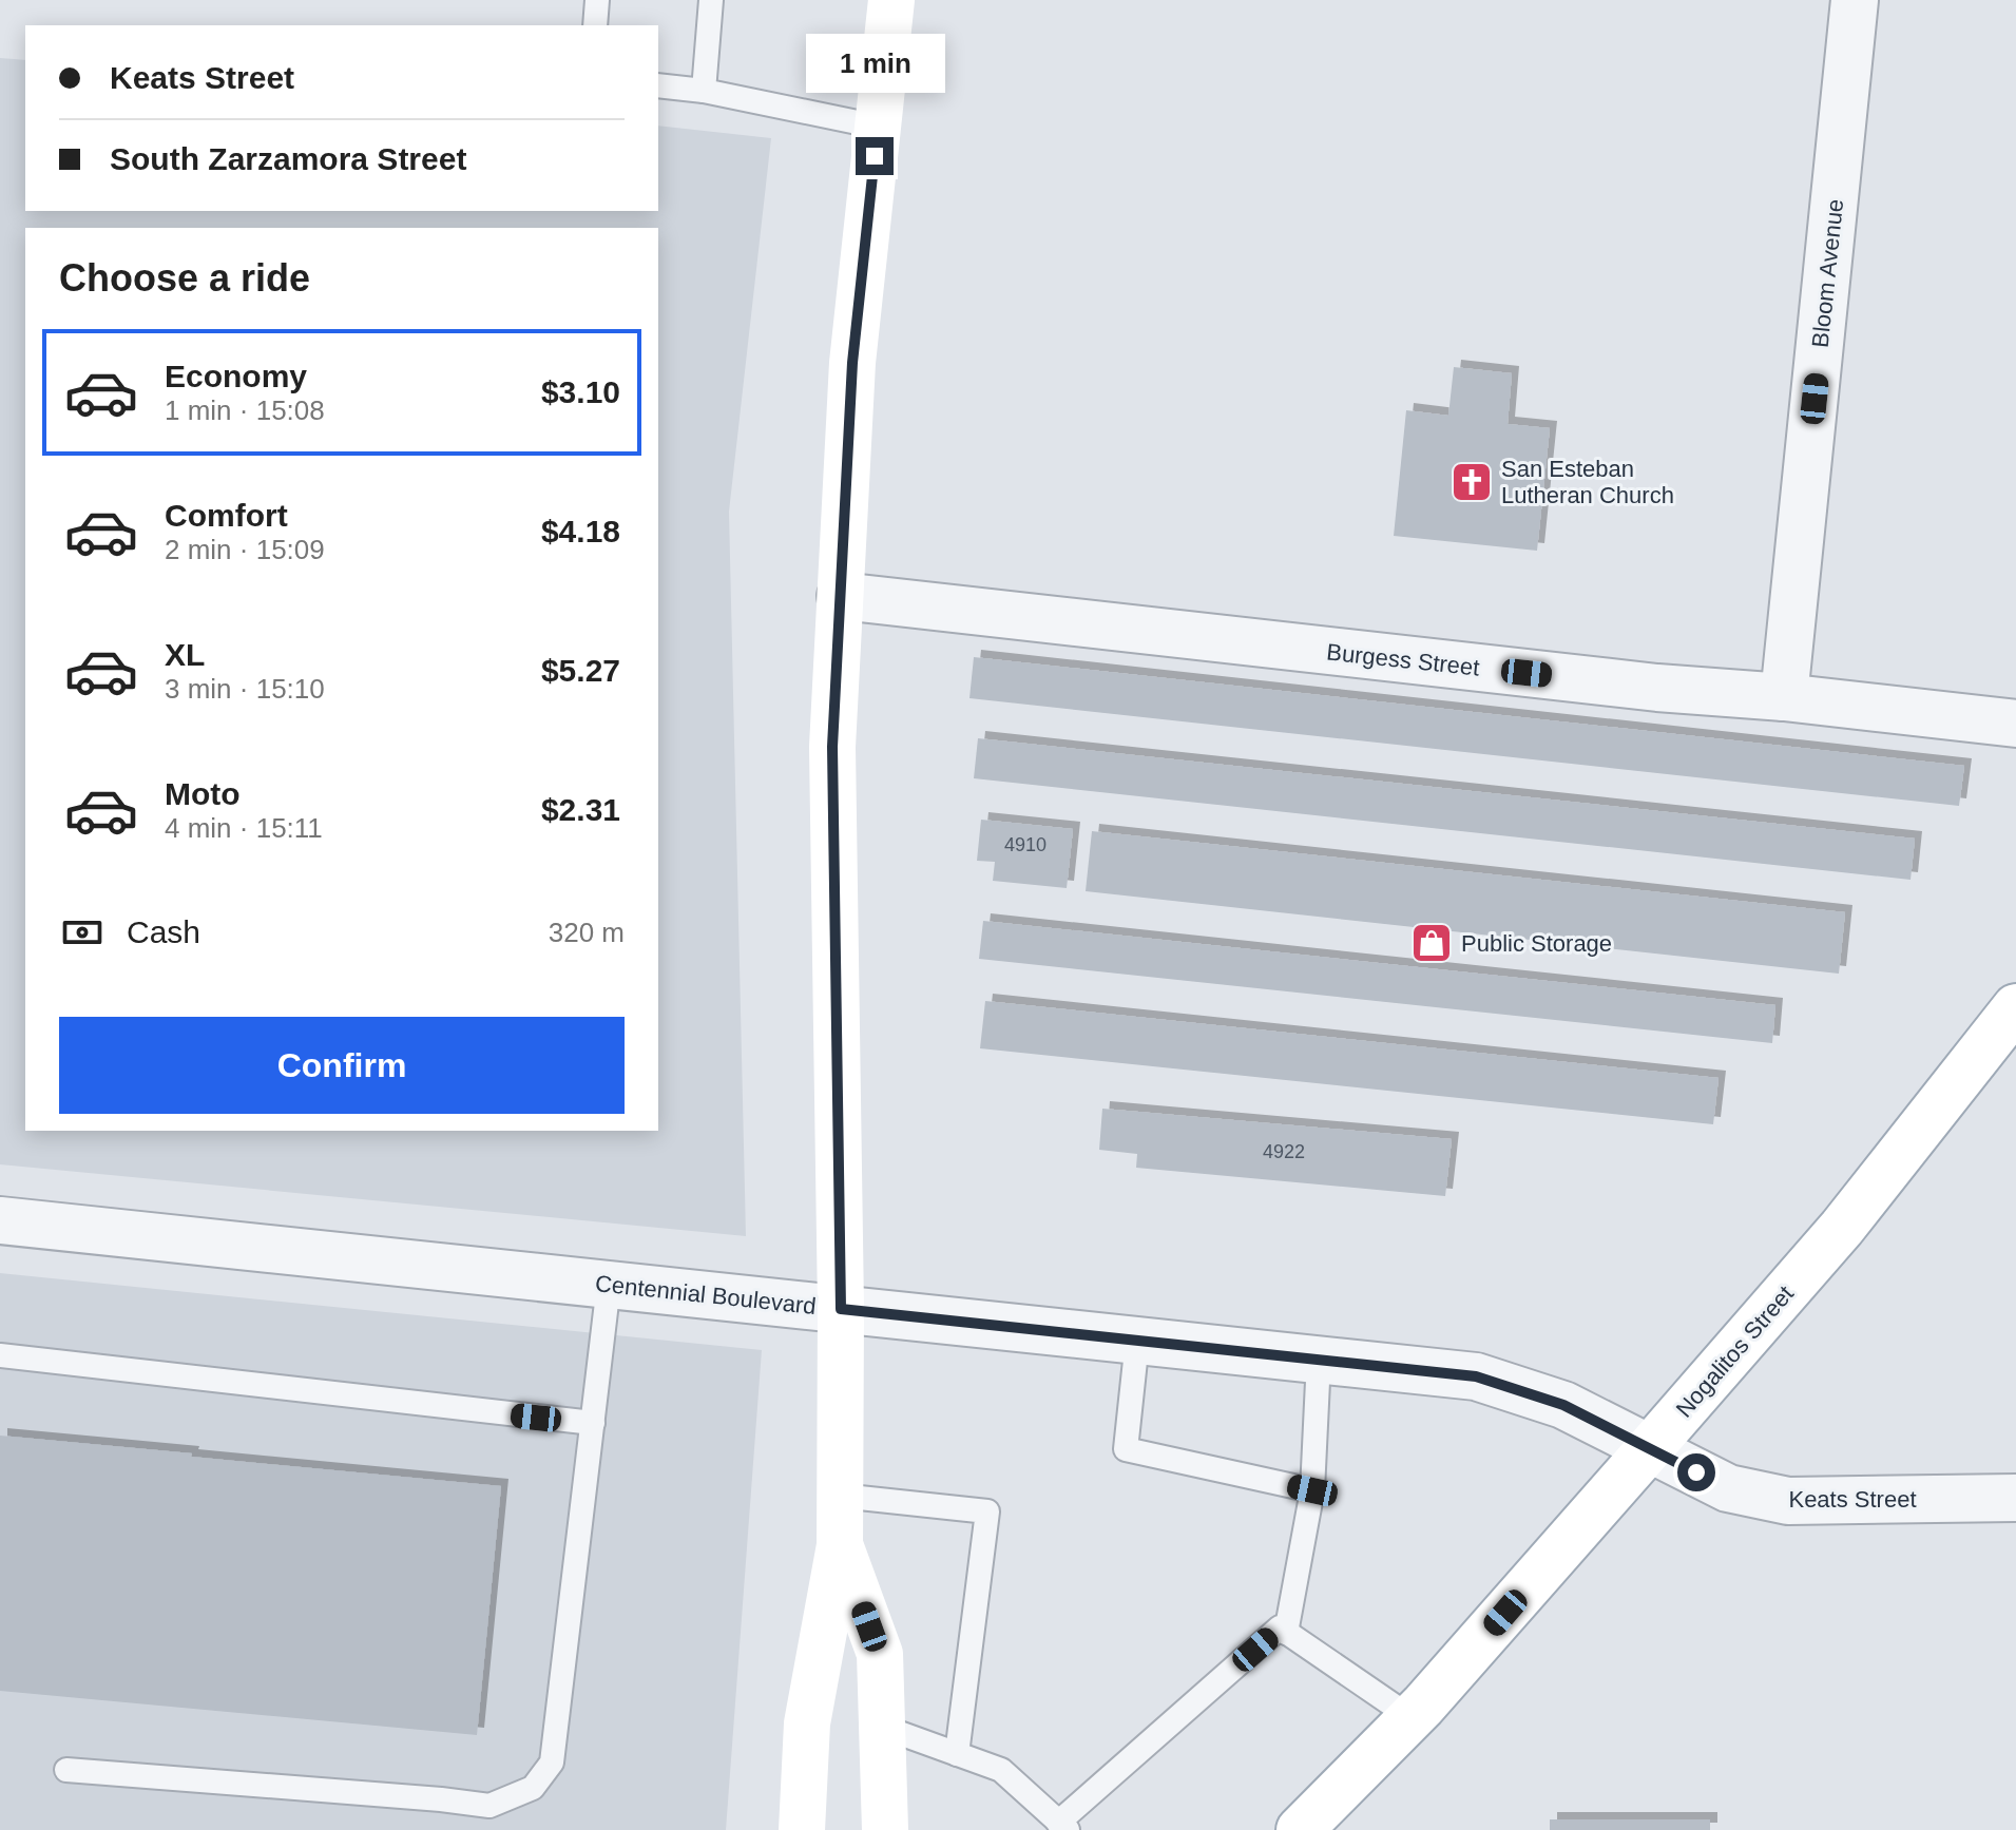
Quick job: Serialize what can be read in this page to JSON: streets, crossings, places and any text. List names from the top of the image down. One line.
{"streets":{"main road":["Nogalitos Street"],"street":["Bloom Avenue","Burgess Street","Centennial Boulevard","Keats Street"]},"crossings":[["Bloom Avenue","Burgess Street"],["Centennial Boulevard","Nogalitos Street"],["Centennial Boulevard","Keats Street"],["Nogalitos Street","Keats Street"]],"places":{"church":["San Esteban Lutheran Church"],"shop":["Public Storage"]},"house_numbers":["4910","4922"],"page":{"banner":["Keats Street","South Zarzamora Street"],"bubble":"1 min","heading":"Choose a ride","list":[{"name":"Economy","note":"1 min · 15:08","value":"$3.10"},{"name":"Comfort","note":"2 min · 15:09","value":"$4.18"},{"name":"XL","note":"3 min · 15:10","value":"$5.27"},{"name":"Moto","note":"4 min · 15:11","value":"$2.31"}],"pay":["Cash","320 m"],"buttons":"Confirm"}}
